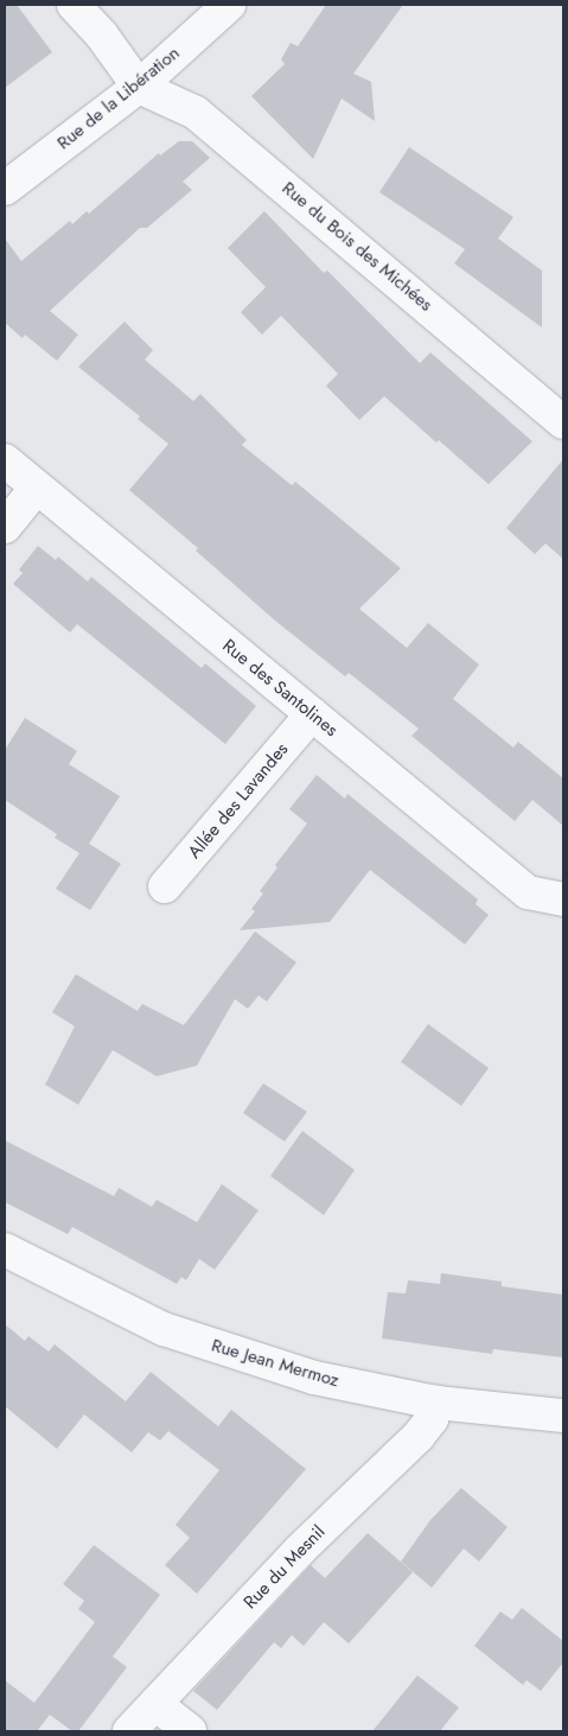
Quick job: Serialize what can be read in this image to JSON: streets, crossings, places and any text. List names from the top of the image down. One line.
{"streets":{"street":["Rue de la Libération","Rue du Bois des Michées","Rue des Santolines","Allée des Lavandes","Rue Jean Mermoz","Rue du Mesnil"]},"crossings":[["Rue de la Libération","Rue du Bois des Michées"],["Rue des Santolines","Allée des Lavandes"],["Rue Jean Mermoz","Rue du Mesnil"]]}
